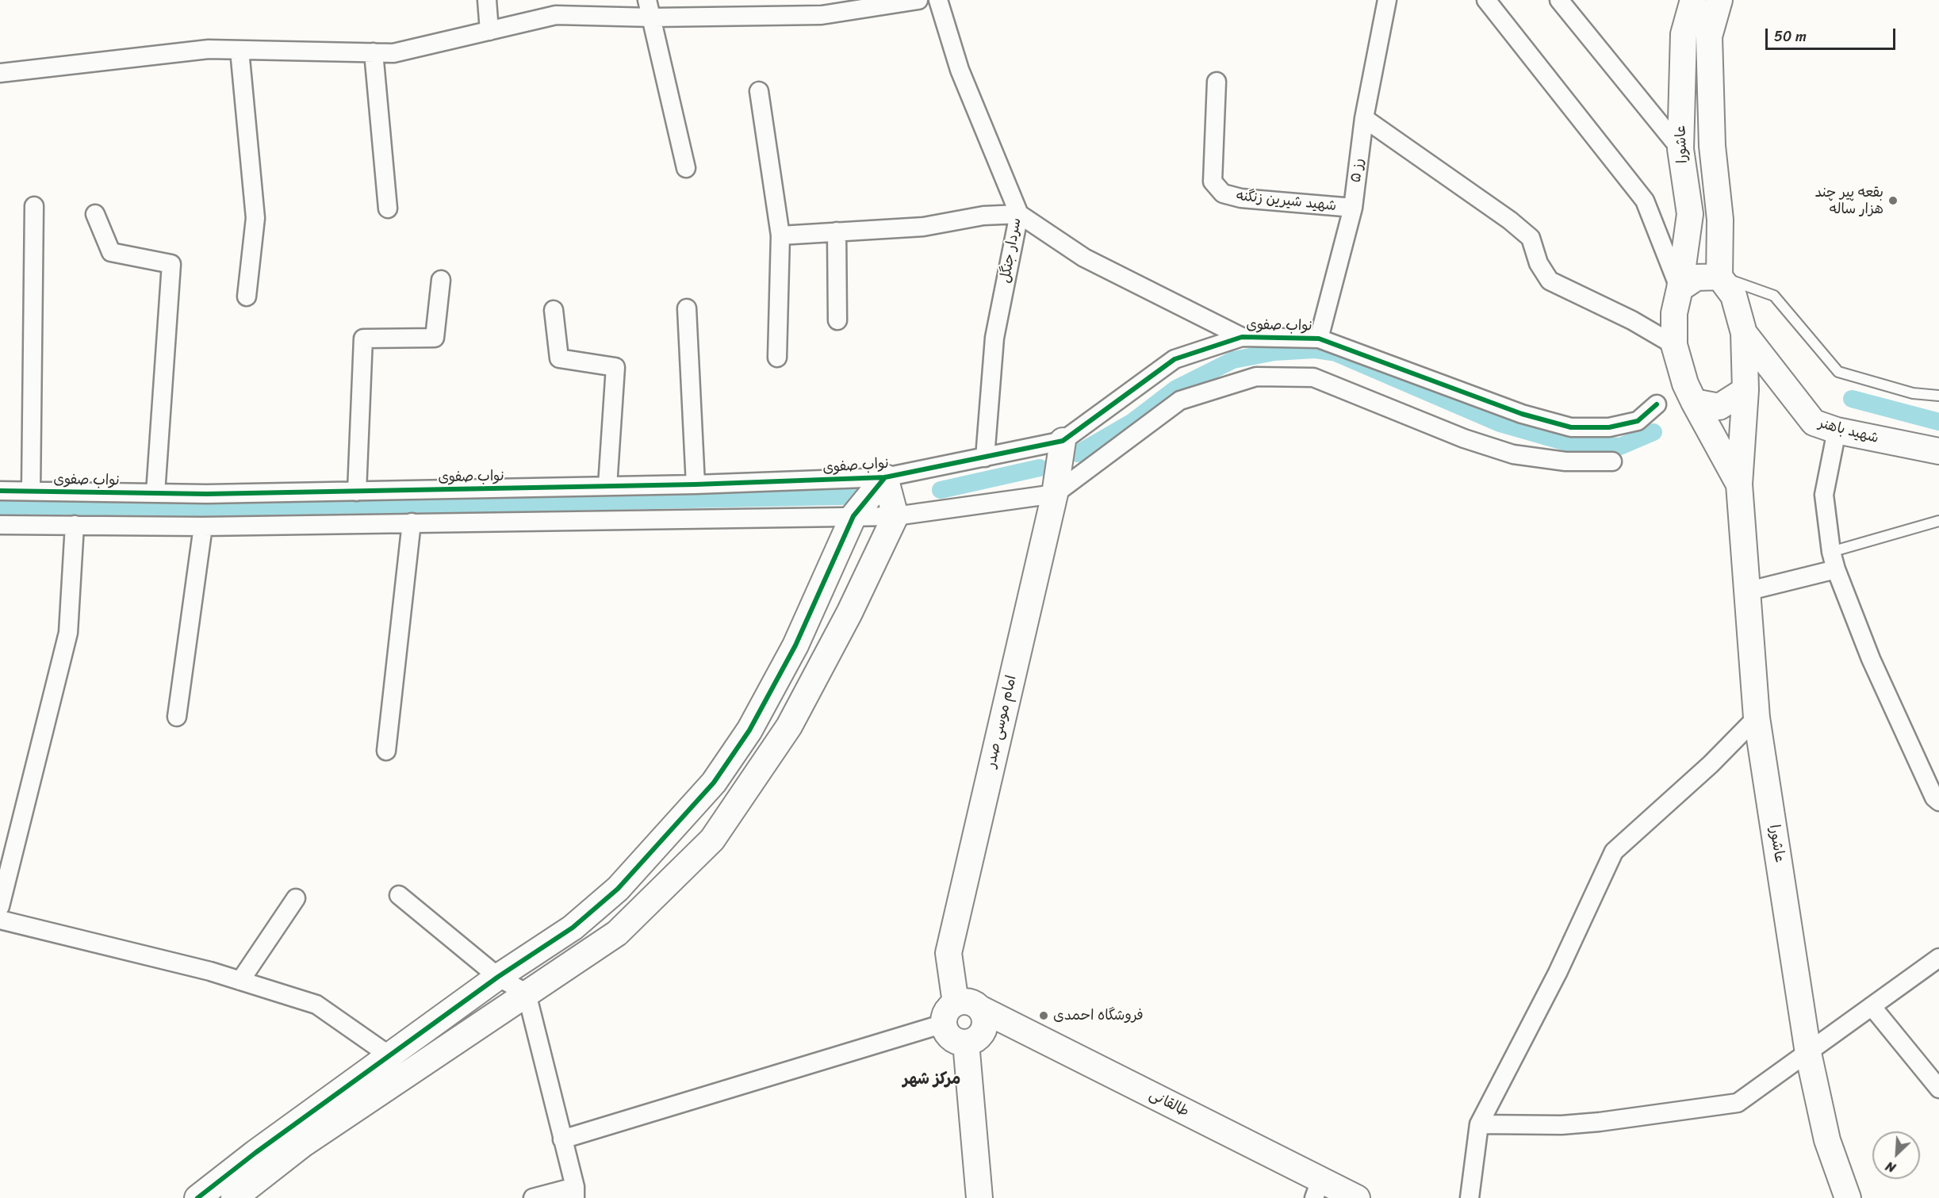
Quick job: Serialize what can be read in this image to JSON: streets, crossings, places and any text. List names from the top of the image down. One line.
{"streets":{"street":["عاشورا","رز ۵","شهید شیرین زنگنه","سردار جنگل","نواب صفوی","شهید باهنر","امام موسی صدر","طالقانی"]},"crossings":[["عاشورا","شهید باهنر"],["رز ۵","شهید شیرین زنگنه"],["رز ۵","نواب صفوی"],["سردار جنگل","نواب صفوی"],["نواب صفوی","امام موسی صدر"],["امام موسی صدر","طالقانی"]],"districts":["مرکز شهر"],"places":["بقعه پیر چند هزار ساله","فروشگاه احمدی"],"scale_bar":"50 m","north":"bottom left"}
